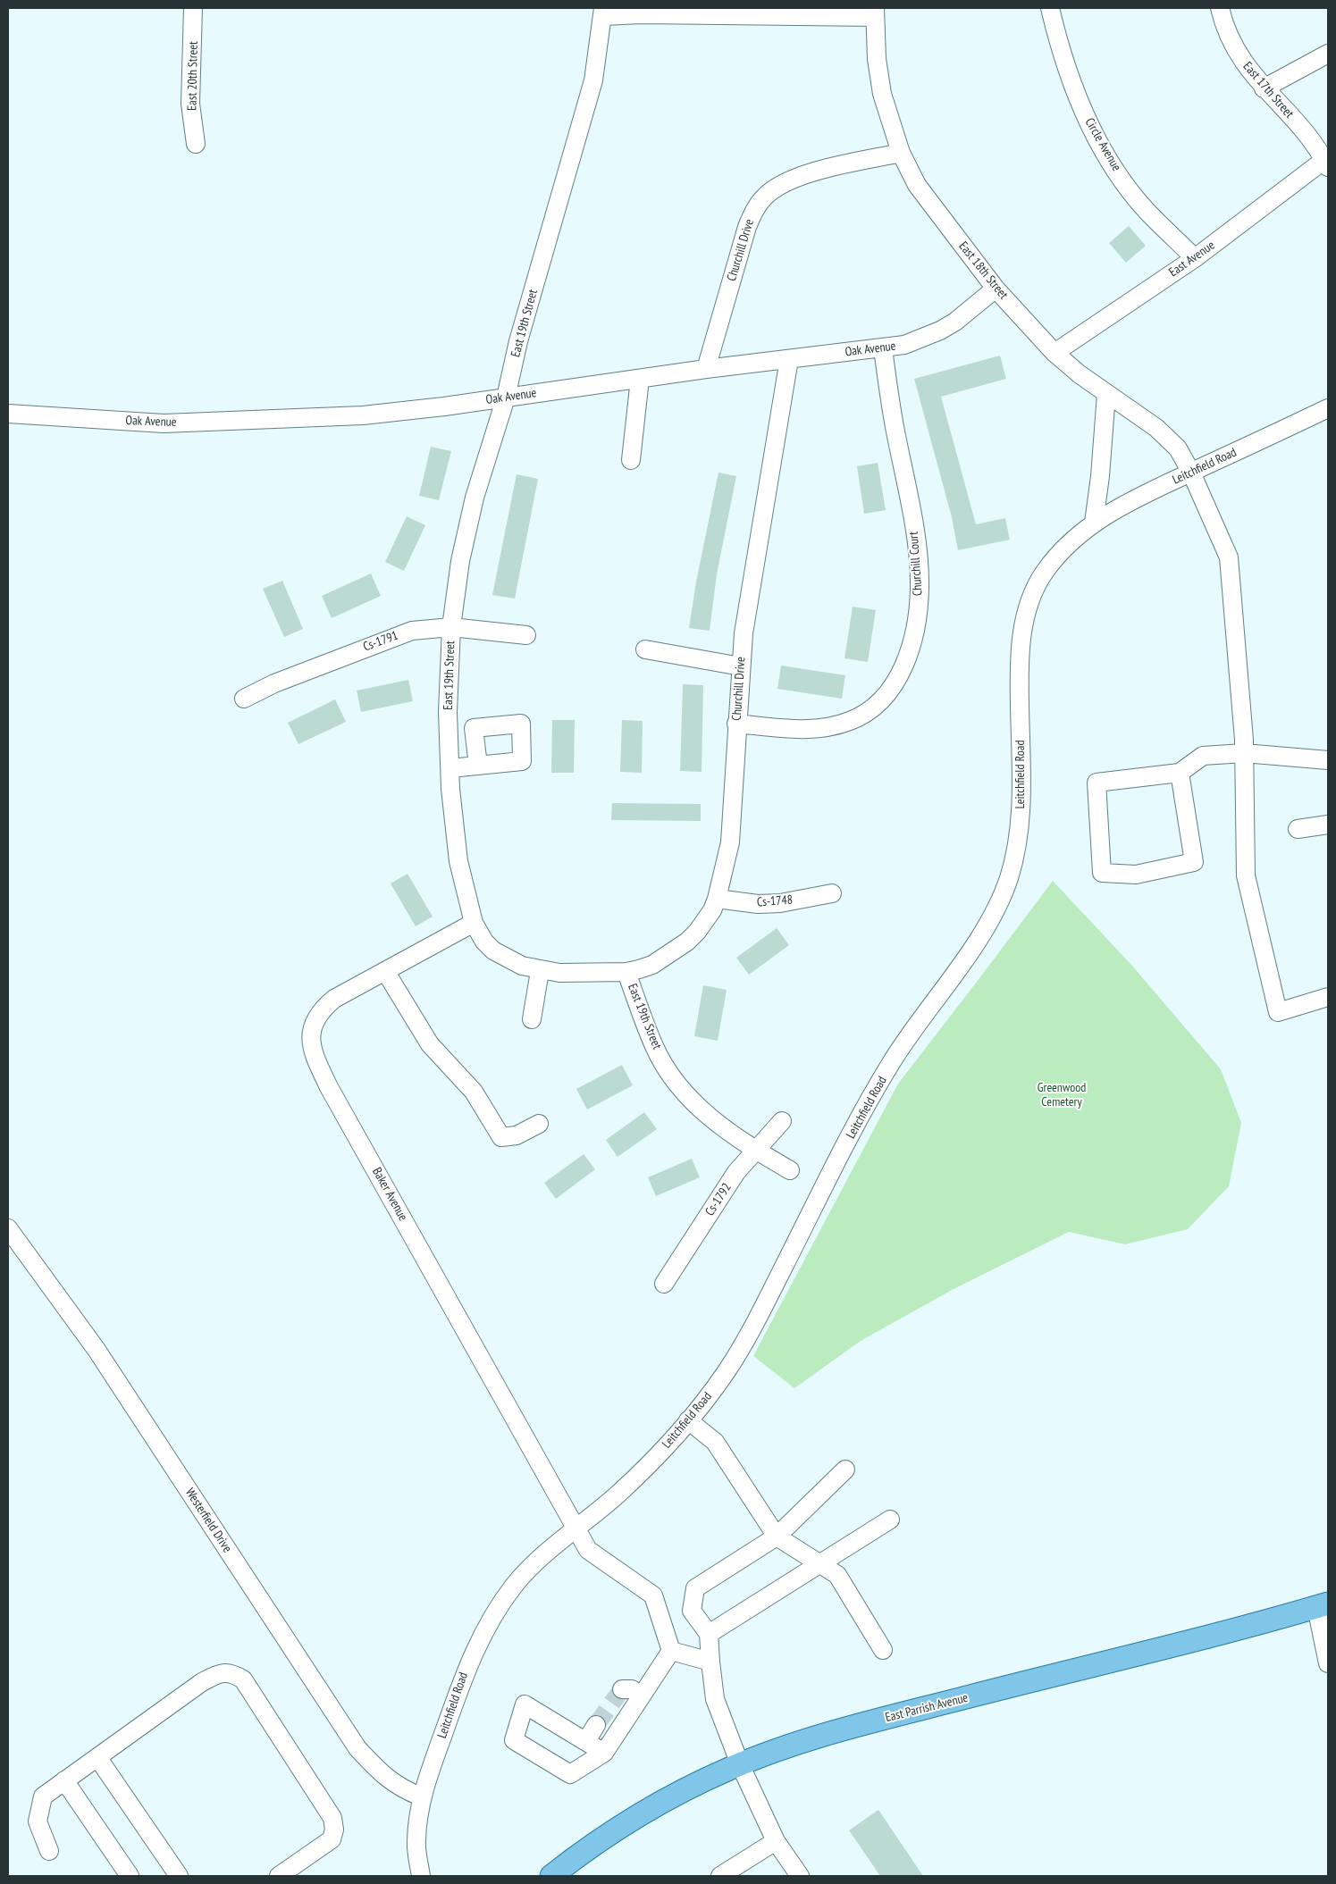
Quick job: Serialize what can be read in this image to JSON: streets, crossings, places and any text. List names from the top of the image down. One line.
{"streets":{"main road":["East Parrish Avenue"],"street":["East 20th Street","East 17th Street","Circle Avenue","Churchill Drive","East Avenue","East 18th Street","East 19th Street","Oak Avenue","Leitchfield Road","Churchill Court","Cs-1791","Cs-1748","Baker Avenue","Cs-1792","Westerfield Drive"]},"crossings":[["East 17th Street","East Avenue"],["Circle Avenue","East Avenue"],["Churchill Drive","East 18th Street"],["Churchill Drive","East 19th Street"],["Churchill Drive","Oak Avenue"],["Churchill Drive","Churchill Court"],["Churchill Drive","Cs-1748"],["East Avenue","East 18th Street"],["East 18th Street","Oak Avenue"],["East 18th Street","Leitchfield Road"],["East 19th Street","Oak Avenue"],["East 19th Street","Cs-1791"],["East 19th Street","Baker Avenue"],["East 19th Street","Cs-1792"],["Oak Avenue","Churchill Court"],["Leitchfield Road","Baker Avenue"],["Leitchfield Road","Westerfield Drive"]],"parks":["Greenwood Cemetery"]}
